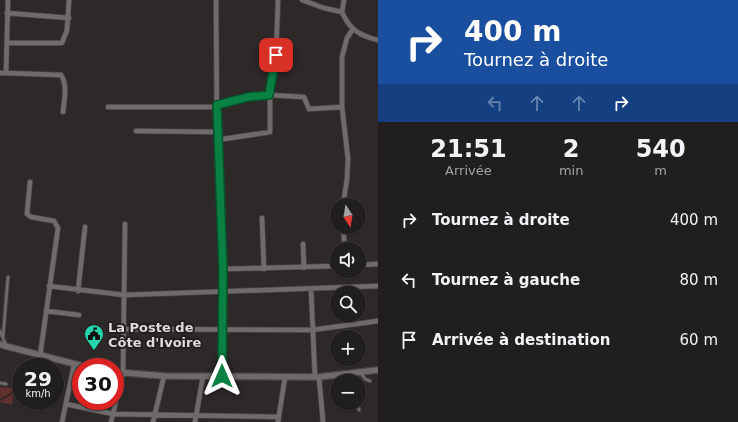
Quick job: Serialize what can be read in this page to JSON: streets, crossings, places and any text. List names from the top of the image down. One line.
{"places":{"public building":["La Poste de Côte d'Ivoire"]},"north":"bottom","page":{"turn":["400 m","Tournez à droite"],"eta":["21:51","Arrivée","2","min","540","m"],"list":[{"name":"Tournez à droite","value":"400 m"},{"name":"Tournez à gauche","value":"80 m"},{"name":"Arrivée à destination","value":"60 m"}],"map_buttons":["+","−"],"speed":"29 km/h","limit":"30"}}
